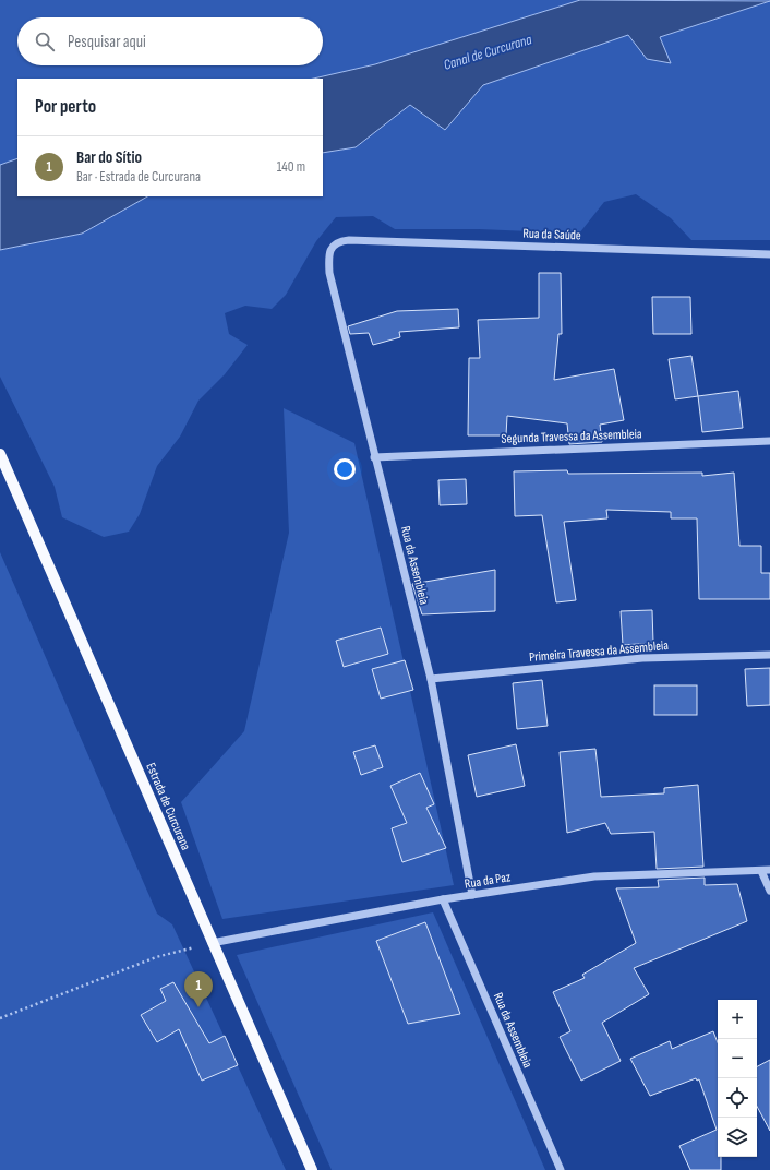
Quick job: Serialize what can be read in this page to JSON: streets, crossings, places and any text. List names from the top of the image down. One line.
{"streets":{"main road":["Estrada de Curcurana"],"street":["Rua da Saúde","Segunda Travessa da Assembleia","Rua da Assembleia","Primeira Travessa da Assembleia","Rua da Paz"]},"crossings":[["Rua da Saúde","Rua da Assembleia"],["Segunda Travessa da Assembleia","Rua da Assembleia"],["Rua da Assembleia","Primeira Travessa da Assembleia"],["Rua da Assembleia","Rua da Paz"],["Estrada de Curcurana","Rua da Paz"]],"water":["Canal de Curcurana"],"page":{"search":"Pesquisar aqui","heading":"Por perto","list":[{"mark":"1","name":"Bar do Sítio","note":"Bar · Estrada de Curcurana","value":"140 m"}],"pins":"1","map_buttons":["+","−"]}}
